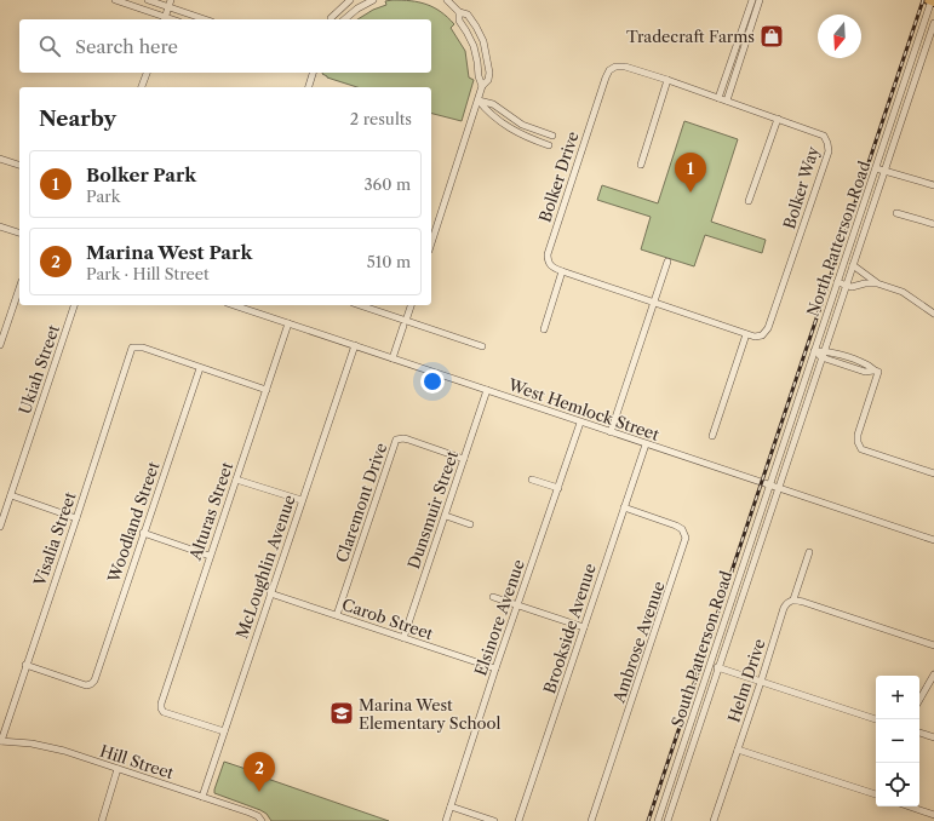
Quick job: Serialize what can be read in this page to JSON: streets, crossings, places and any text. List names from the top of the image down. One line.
{"streets":{"street":["Bolker Drive","Bolker Way","North Patterson Road","Ukiah Street","West Hemlock Street","Claremont Drive","Dunsmuir Street","Alturas Street","Woodland Street","Visalia Street","McLoughlin Avenue","Elsinore Avenue","Carob Street","Brookside Avenue","Ambrose Avenue","South Patterson Road","Helm Drive","Hill Street"]},"crossings":[["Bolker Drive","Bolker Way"],["North Patterson Road","West Hemlock Street"],["North Patterson Road","South Patterson Road"],["West Hemlock Street","Dunsmuir Street"],["West Hemlock Street","Alturas Street"],["West Hemlock Street","McLoughlin Avenue"],["West Hemlock Street","Elsinore Avenue"],["West Hemlock Street","Brookside Avenue"],["West Hemlock Street","South Patterson Road"],["Claremont Drive","Dunsmuir Street"],["Claremont Drive","Carob Street"],["Dunsmuir Street","Carob Street"],["Alturas Street","McLoughlin Avenue"],["Woodland Street","Visalia Street"],["Visalia Street","Hill Street"],["McLoughlin Avenue","Carob Street"],["McLoughlin Avenue","Hill Street"],["Elsinore Avenue","Carob Street"],["Brookside Avenue","Ambrose Avenue"]],"places":{"shop":["Tradecraft Farms"],"school or university":["Marina West Elementary School"]},"north":"bottom","page":{"search":"Search here","heading":["Nearby","2 results"],"list":[{"mark":"1","name":"Bolker Park","note":"Park","value":"360 m"},{"mark":"2","name":"Marina West Park","note":"Park · Hill Street","value":"510 m"}],"pins":["1","2"],"map_buttons":["+","−"]}}
